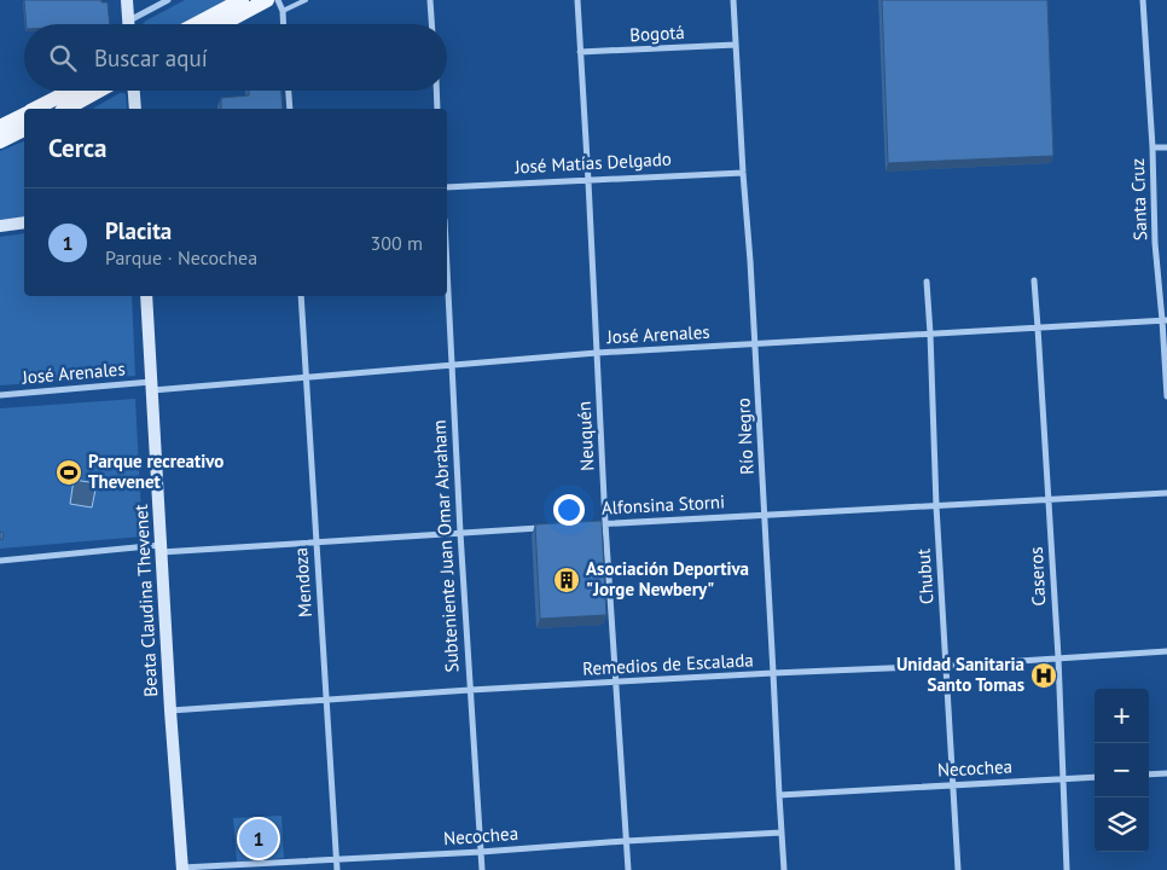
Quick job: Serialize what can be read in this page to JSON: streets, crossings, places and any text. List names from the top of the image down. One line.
{"streets":{"main road":["Beata Claudina Thevenet"],"street":["Bogotá","José Matías Delgado","Santa Cruz","José Arenales","Neuquén","Río Negro","Alfonsina Storni","Subteniente Juan Omar Abraham","Chubut","Caseros","Mendoza","Remedios de Escalada","Necochea"]},"crossings":[["Bogotá","Neuquén"],["Bogotá","Río Negro"],["José Matías Delgado","Neuquén"],["José Matías Delgado","Río Negro"],["Santa Cruz","José Arenales"],["José Arenales","Neuquén"],["José Arenales","Río Negro"],["José Arenales","Subteniente Juan Omar Abraham"],["José Arenales","Chubut"],["José Arenales","Caseros"],["José Arenales","Mendoza"],["José Arenales","Beata Claudina Thevenet"],["Neuquén","Alfonsina Storni"],["Neuquén","Remedios de Escalada"],["Neuquén","Necochea"],["Río Negro","Alfonsina Storni"],["Río Negro","Remedios de Escalada"],["Río Negro","Necochea"],["Alfonsina Storni","Chubut"],["Alfonsina Storni","Caseros"],["Subteniente Juan Omar Abraham","Remedios de Escalada"],["Subteniente Juan Omar Abraham","Necochea"],["Chubut","Remedios de Escalada"],["Chubut","Necochea"],["Caseros","Remedios de Escalada"],["Caseros","Necochea"],["Mendoza","Remedios de Escalada"],["Mendoza","Necochea"],["Beata Claudina Thevenet","Remedios de Escalada"],["Beata Claudina Thevenet","Necochea"]],"places":{"sports":["Parque recreativo Thevenet"],"building":["Asociación Deportiva \"Jorge Newbery\""],"hospital":["Unidad Sanitaria Santo Tomas"]},"page":{"search":"Buscar aquí","heading":"Cerca","list":[{"mark":"1","name":"Placita","note":"Parque · Necochea","value":"300 m"}],"map_buttons":["+","−"],"pins":"1"}}
